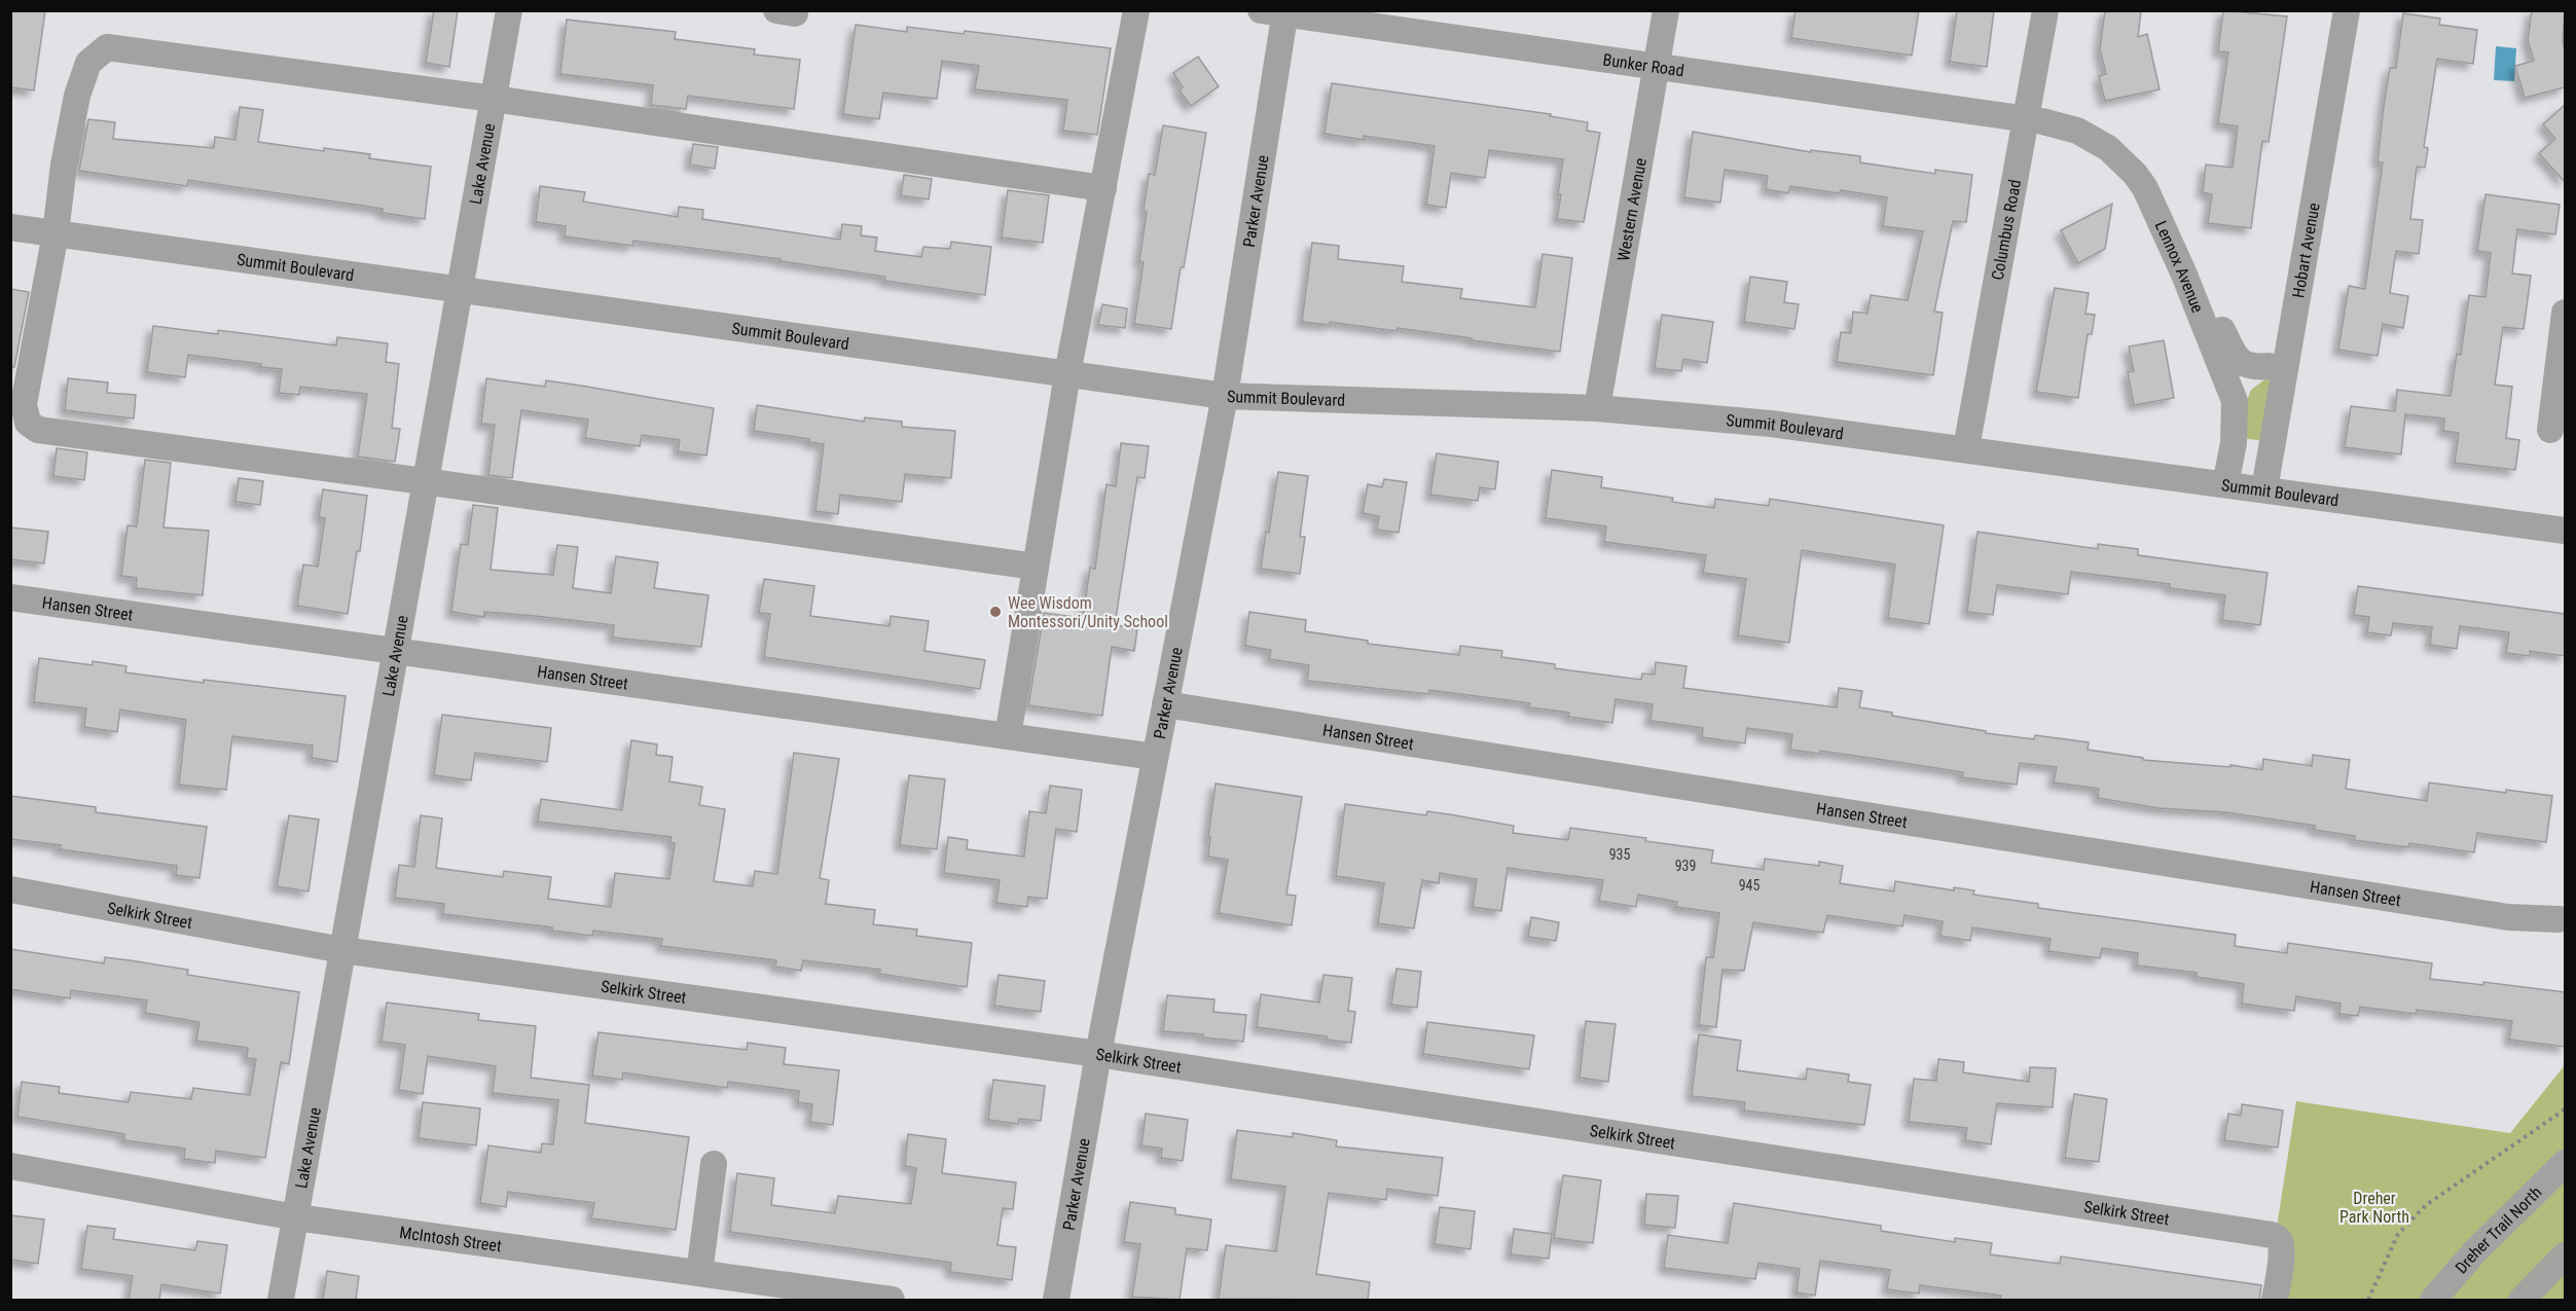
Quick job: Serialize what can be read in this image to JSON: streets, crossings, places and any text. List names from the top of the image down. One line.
{"streets":{"street":["Bunker Road","Lake Avenue","Parker Avenue","Western Avenue","Columbus Road","Hobart Avenue","Summit Boulevard","Lennox Avenue","Hansen Street","Selkirk Street","Dreher Trail North","McIntosh Street"]},"crossings":[["Bunker Road","Parker Avenue"],["Bunker Road","Western Avenue"],["Bunker Road","Columbus Road"],["Bunker Road","Lennox Avenue"],["Lake Avenue","Summit Boulevard"],["Lake Avenue","Hansen Street"],["Lake Avenue","Selkirk Street"],["Lake Avenue","McIntosh Street"],["Parker Avenue","Summit Boulevard"],["Parker Avenue","Hansen Street"],["Parker Avenue","Selkirk Street"],["Western Avenue","Summit Boulevard"],["Columbus Road","Summit Boulevard"],["Columbus Road","Lennox Avenue"],["Hobart Avenue","Summit Boulevard"],["Summit Boulevard","Lennox Avenue"]],"parks":["Dreher Park North"],"places":["Wee Wisdom Montessori/Unity School"],"house_numbers":["935","939","945"]}
